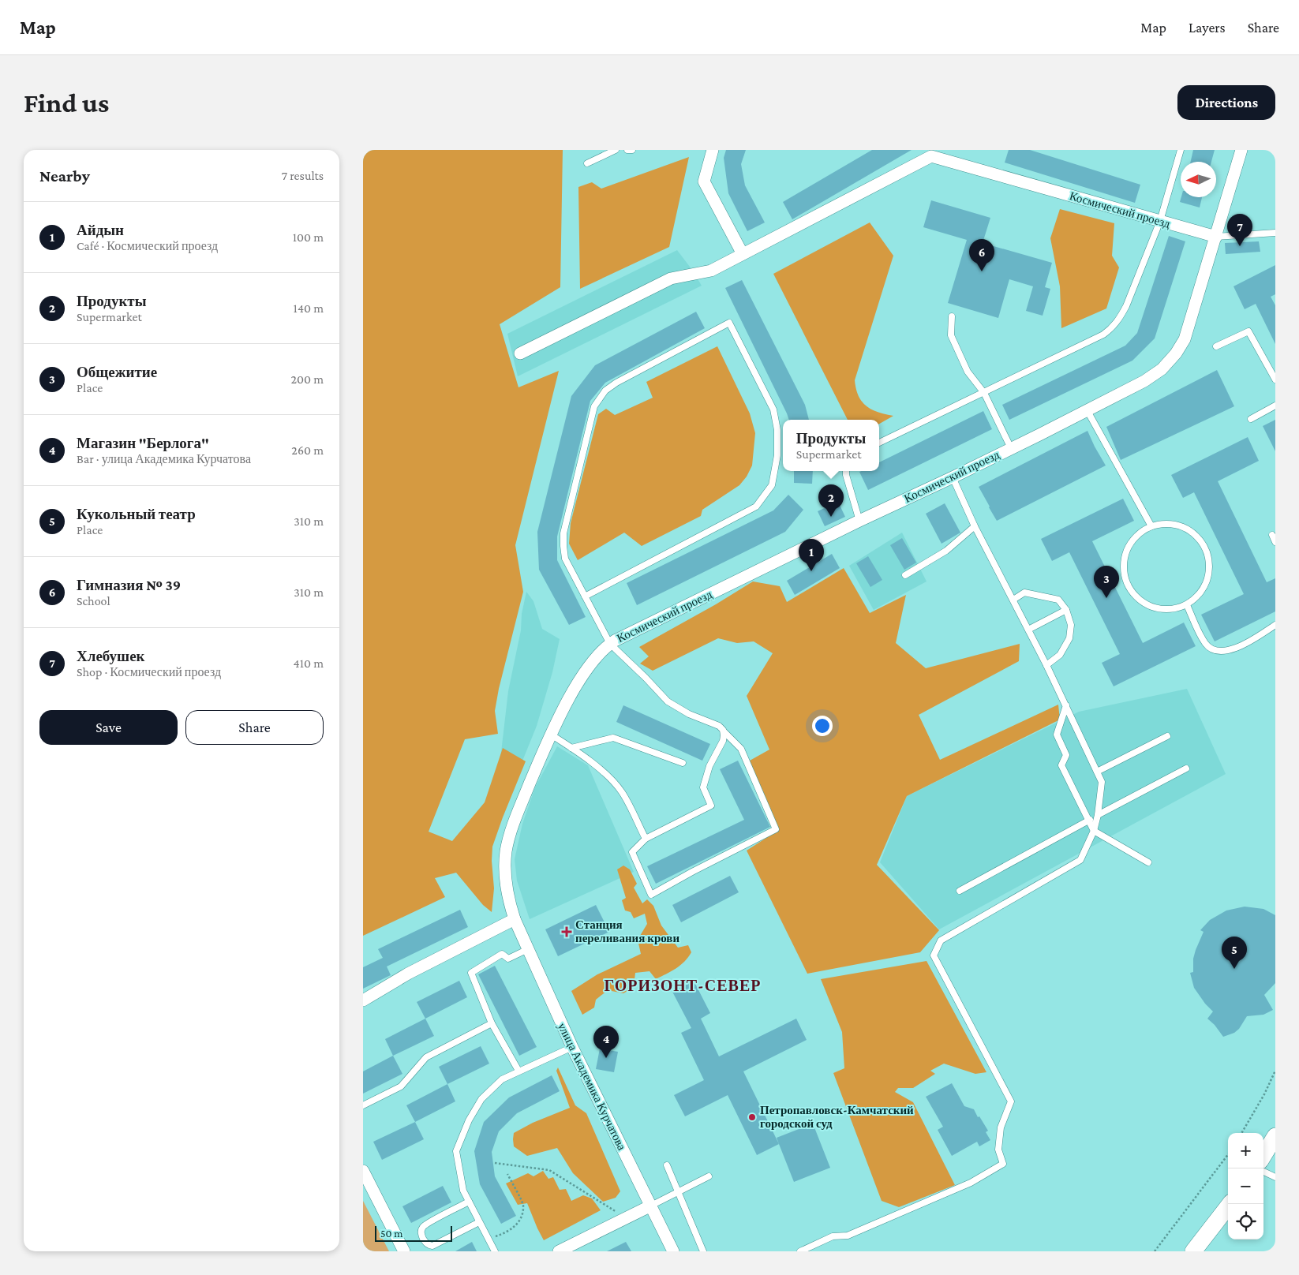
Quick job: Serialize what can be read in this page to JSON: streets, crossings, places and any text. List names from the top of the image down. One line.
{"streets":{"street":["Космический проезд","улица Академика Курчатова"]},"crossings":[["Космический проезд","улица Академика Курчатова"]],"districts":["ГОРИЗОНТ-СЕВЕР"],"places":{"health":["Станция переливания крови"],"other":["Петропавловск-Камчатский городской суд"]},"scale_bar":"50 m","north":"left","page":{"header":"Map","nav":["Map","Layers","Share"],"buttons":["Directions",["Save","Share"]],"title":"Find us","heading":["Nearby","7 results"],"list":[{"mark":"1","name":"Айдын","note":"Café · Космический проезд","value":"100 m"},{"mark":"2","name":"Продукты","note":"Supermarket","value":"140 m"},{"mark":"3","name":"Общежитие","note":"Place","value":"200 m"},{"mark":"4","name":"Магазин \"Берлога\"","note":"Bar · улица Академика Курчатова","value":"260 m"},{"mark":"5","name":"Кукольный театр","note":"Place","value":"310 m"},{"mark":"6","name":"Гимназия № 39","note":"School","value":"310 m"},{"mark":"7","name":"Хлебушек","note":"Shop · Космический проезд","value":"410 m"}],"pins":["7","6","2","1","3","5","4"],"popup":["Продукты","Supermarket"],"map_buttons":["+","−"],"scale":"50 m"}}
